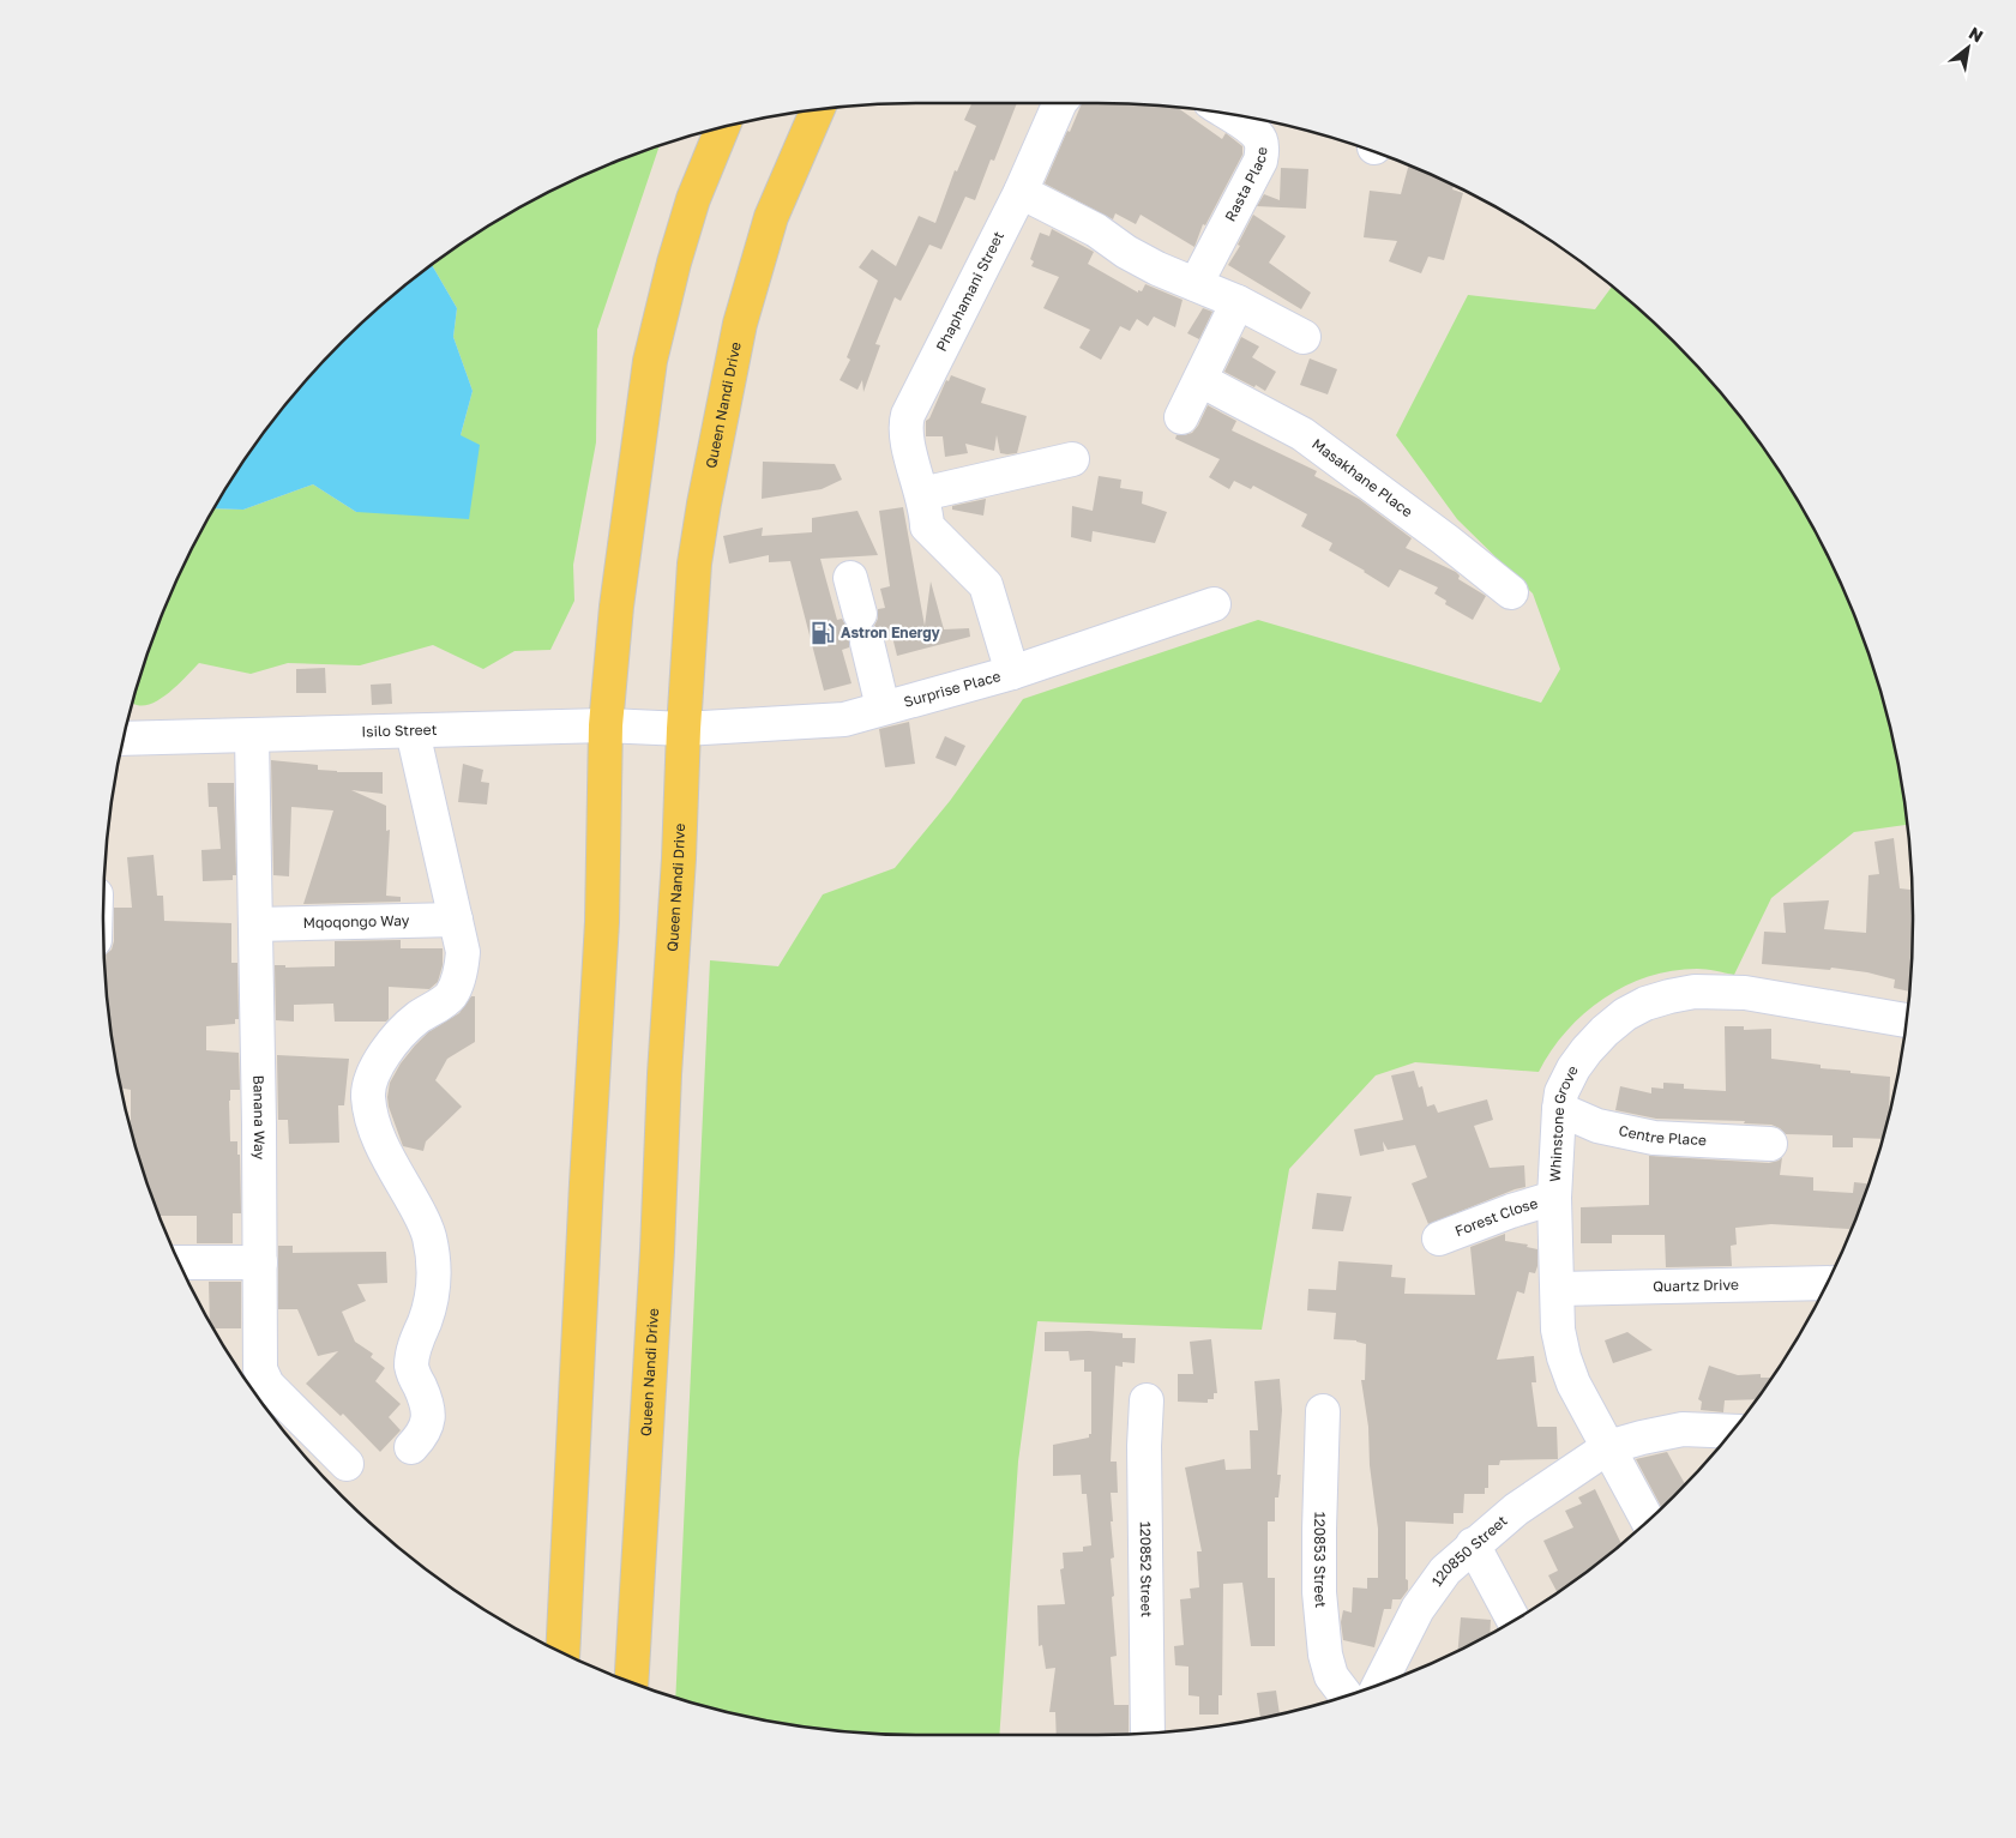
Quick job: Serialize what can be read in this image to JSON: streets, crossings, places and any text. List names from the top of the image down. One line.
{"streets":{"main road":["Queen Nandi Drive"],"street":["Rasta Place","Phaphamani Street","Masakhane Place","Surprise Place","Isilo Street","Mqoqongo Way","Banana Way","Whinstone Grove","Centre Place","Forest Close","Quartz Drive","120850 Street","120853 Street","120852 Street"]},"crossings":[["Phaphamani Street","Surprise Place"],["Queen Nandi Drive","Surprise Place"],["Queen Nandi Drive","Isilo Street"],["Surprise Place","Isilo Street"],["Isilo Street","Banana Way"],["Mqoqongo Way","Banana Way"],["Whinstone Grove","Centre Place"],["Whinstone Grove","Forest Close"],["Whinstone Grove","Quartz Drive"],["Whinstone Grove","120850 Street"]],"places":{"fuel station":["Astron Energy"]},"north":"top right"}
